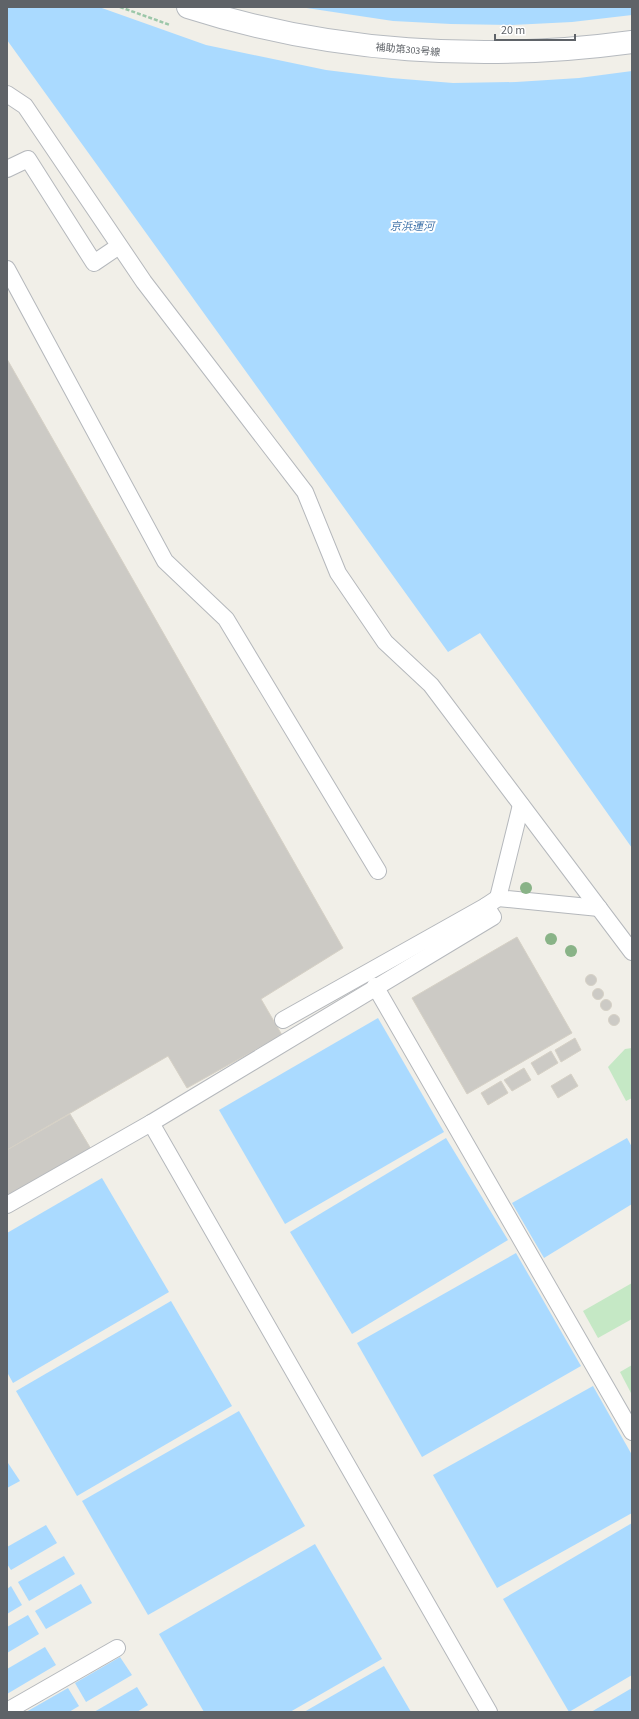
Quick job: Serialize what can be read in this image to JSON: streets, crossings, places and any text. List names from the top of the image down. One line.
{"streets":{"street":["補助第303号線"]},"water":["京浜運河"],"scale_bar":"20 m"}
